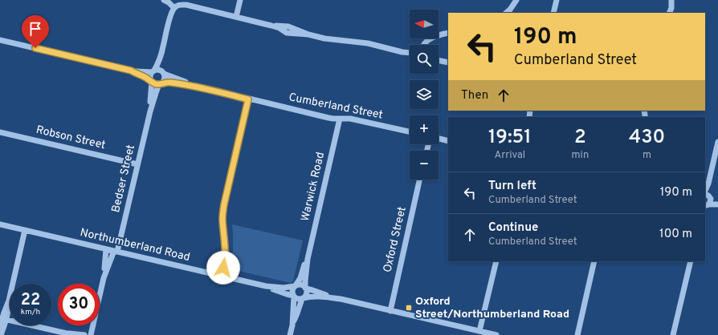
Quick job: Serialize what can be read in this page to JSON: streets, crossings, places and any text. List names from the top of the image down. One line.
{"streets":{"street":["Cumberland Street","Robson Street","Bedser Street","Warwick Road","Oxford Street","Northumberland Road"]},"crossings":[["Cumberland Street","Bedser Street"],["Cumberland Street","Warwick Road"],["Robson Street","Bedser Street"],["Bedser Street","Northumberland Road"],["Warwick Road","Northumberland Road"]],"places":{"transit":["Oxford Street/Northumberland Road"]},"north":"left","page":{"map_buttons":["+","−"],"turn":["190 m","Cumberland Street"],"then":"Then","eta":["19:51","Arrival","2","min","430","m"],"list":[{"name":"Turn left","note":"Cumberland Street","value":"190 m"},{"name":"Continue","note":"Cumberland Street","value":"100 m"}],"speed":"22 km/h","limit":"30"}}
